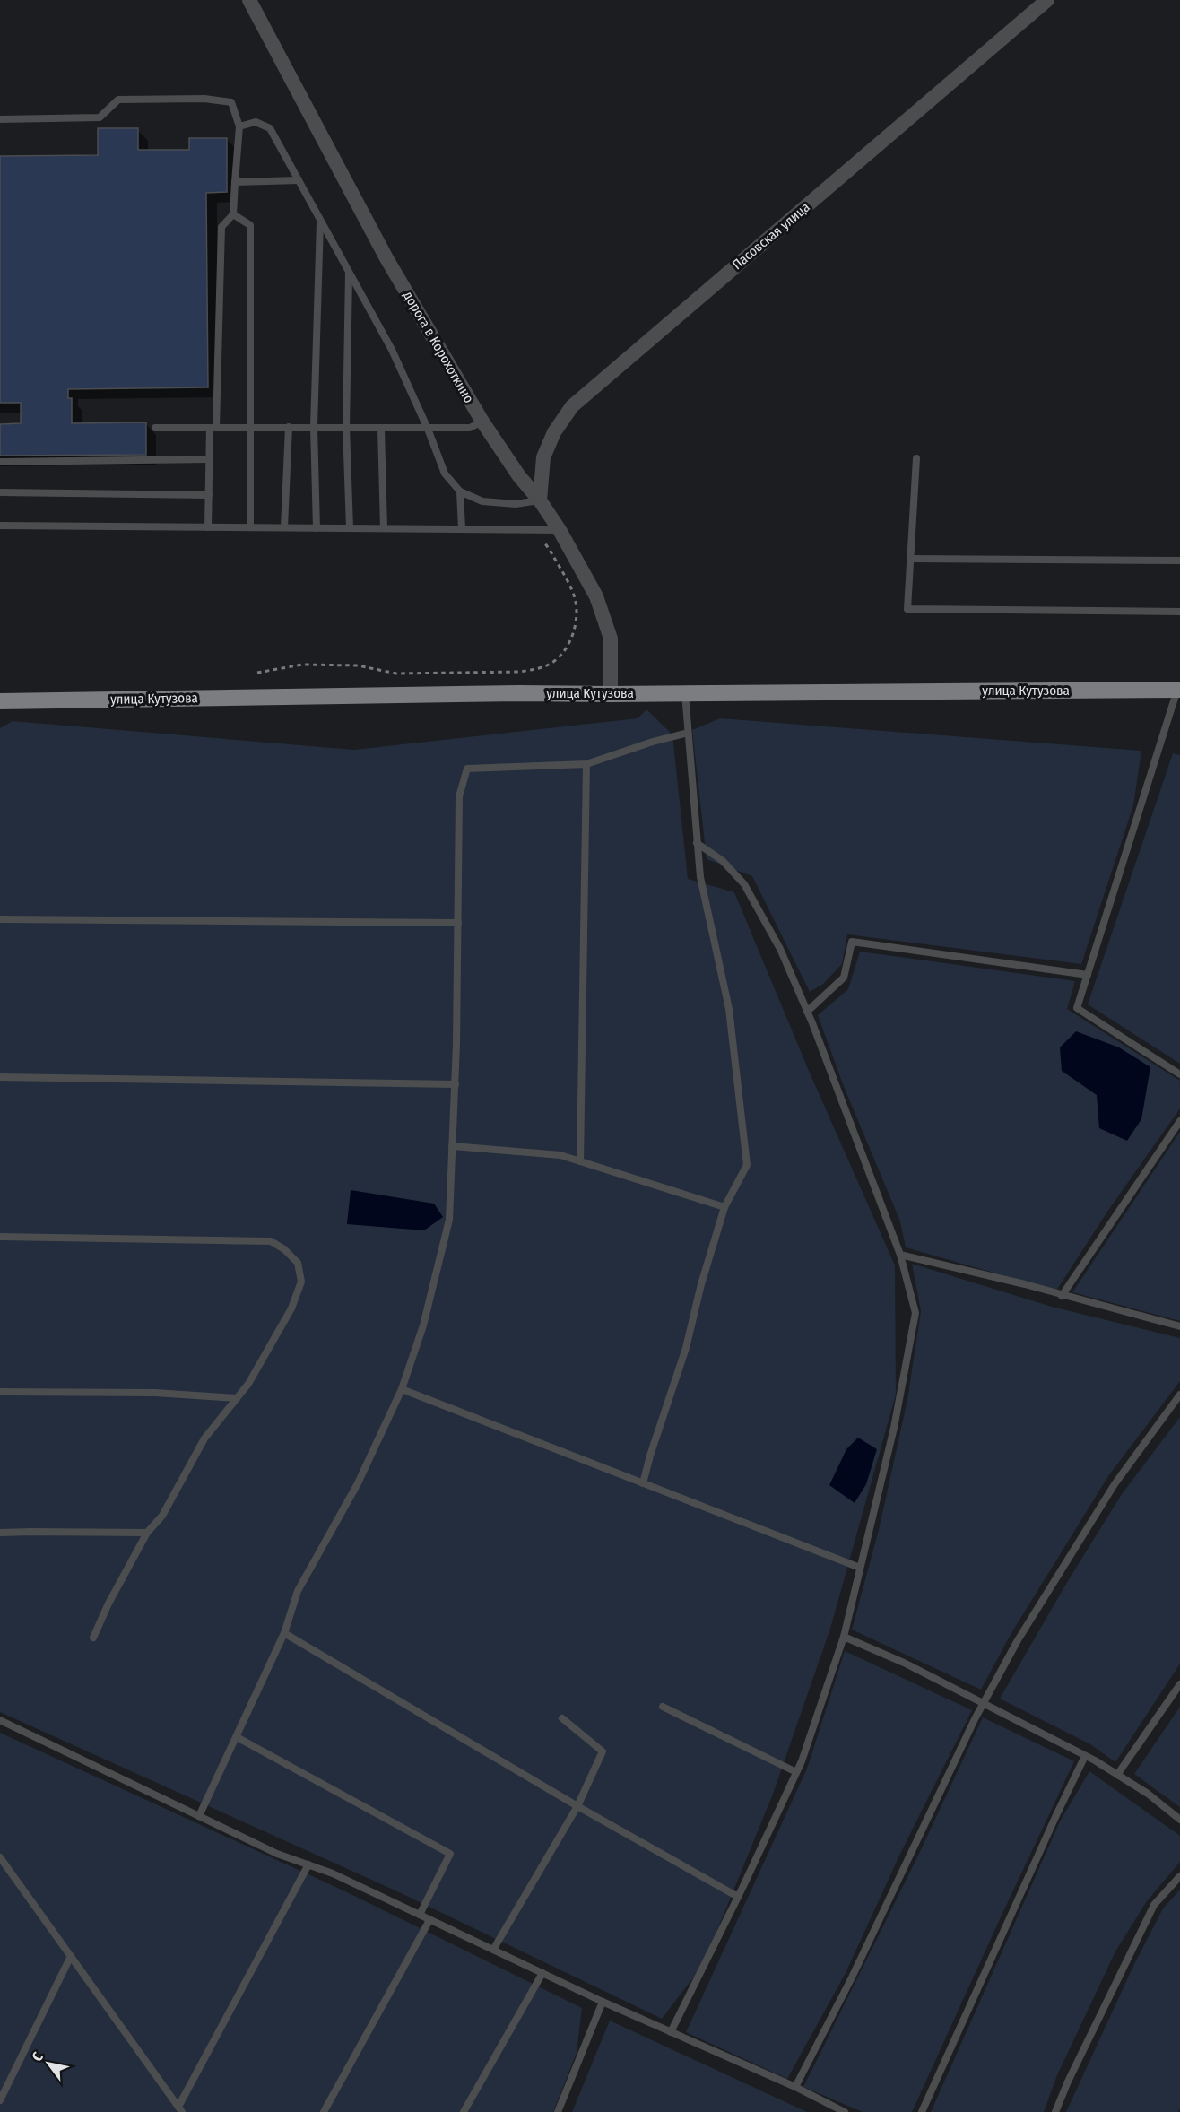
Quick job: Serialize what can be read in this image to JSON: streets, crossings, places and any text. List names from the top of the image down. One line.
{"streets":{"main road":["улица Кутузова"],"street":["Пасовская улица","дорога в Корохоткино"]},"crossings":[["Пасовская улица","дорога в Корохоткино"],["дорога в Корохоткино","улица Кутузова"]],"north":"top left"}
